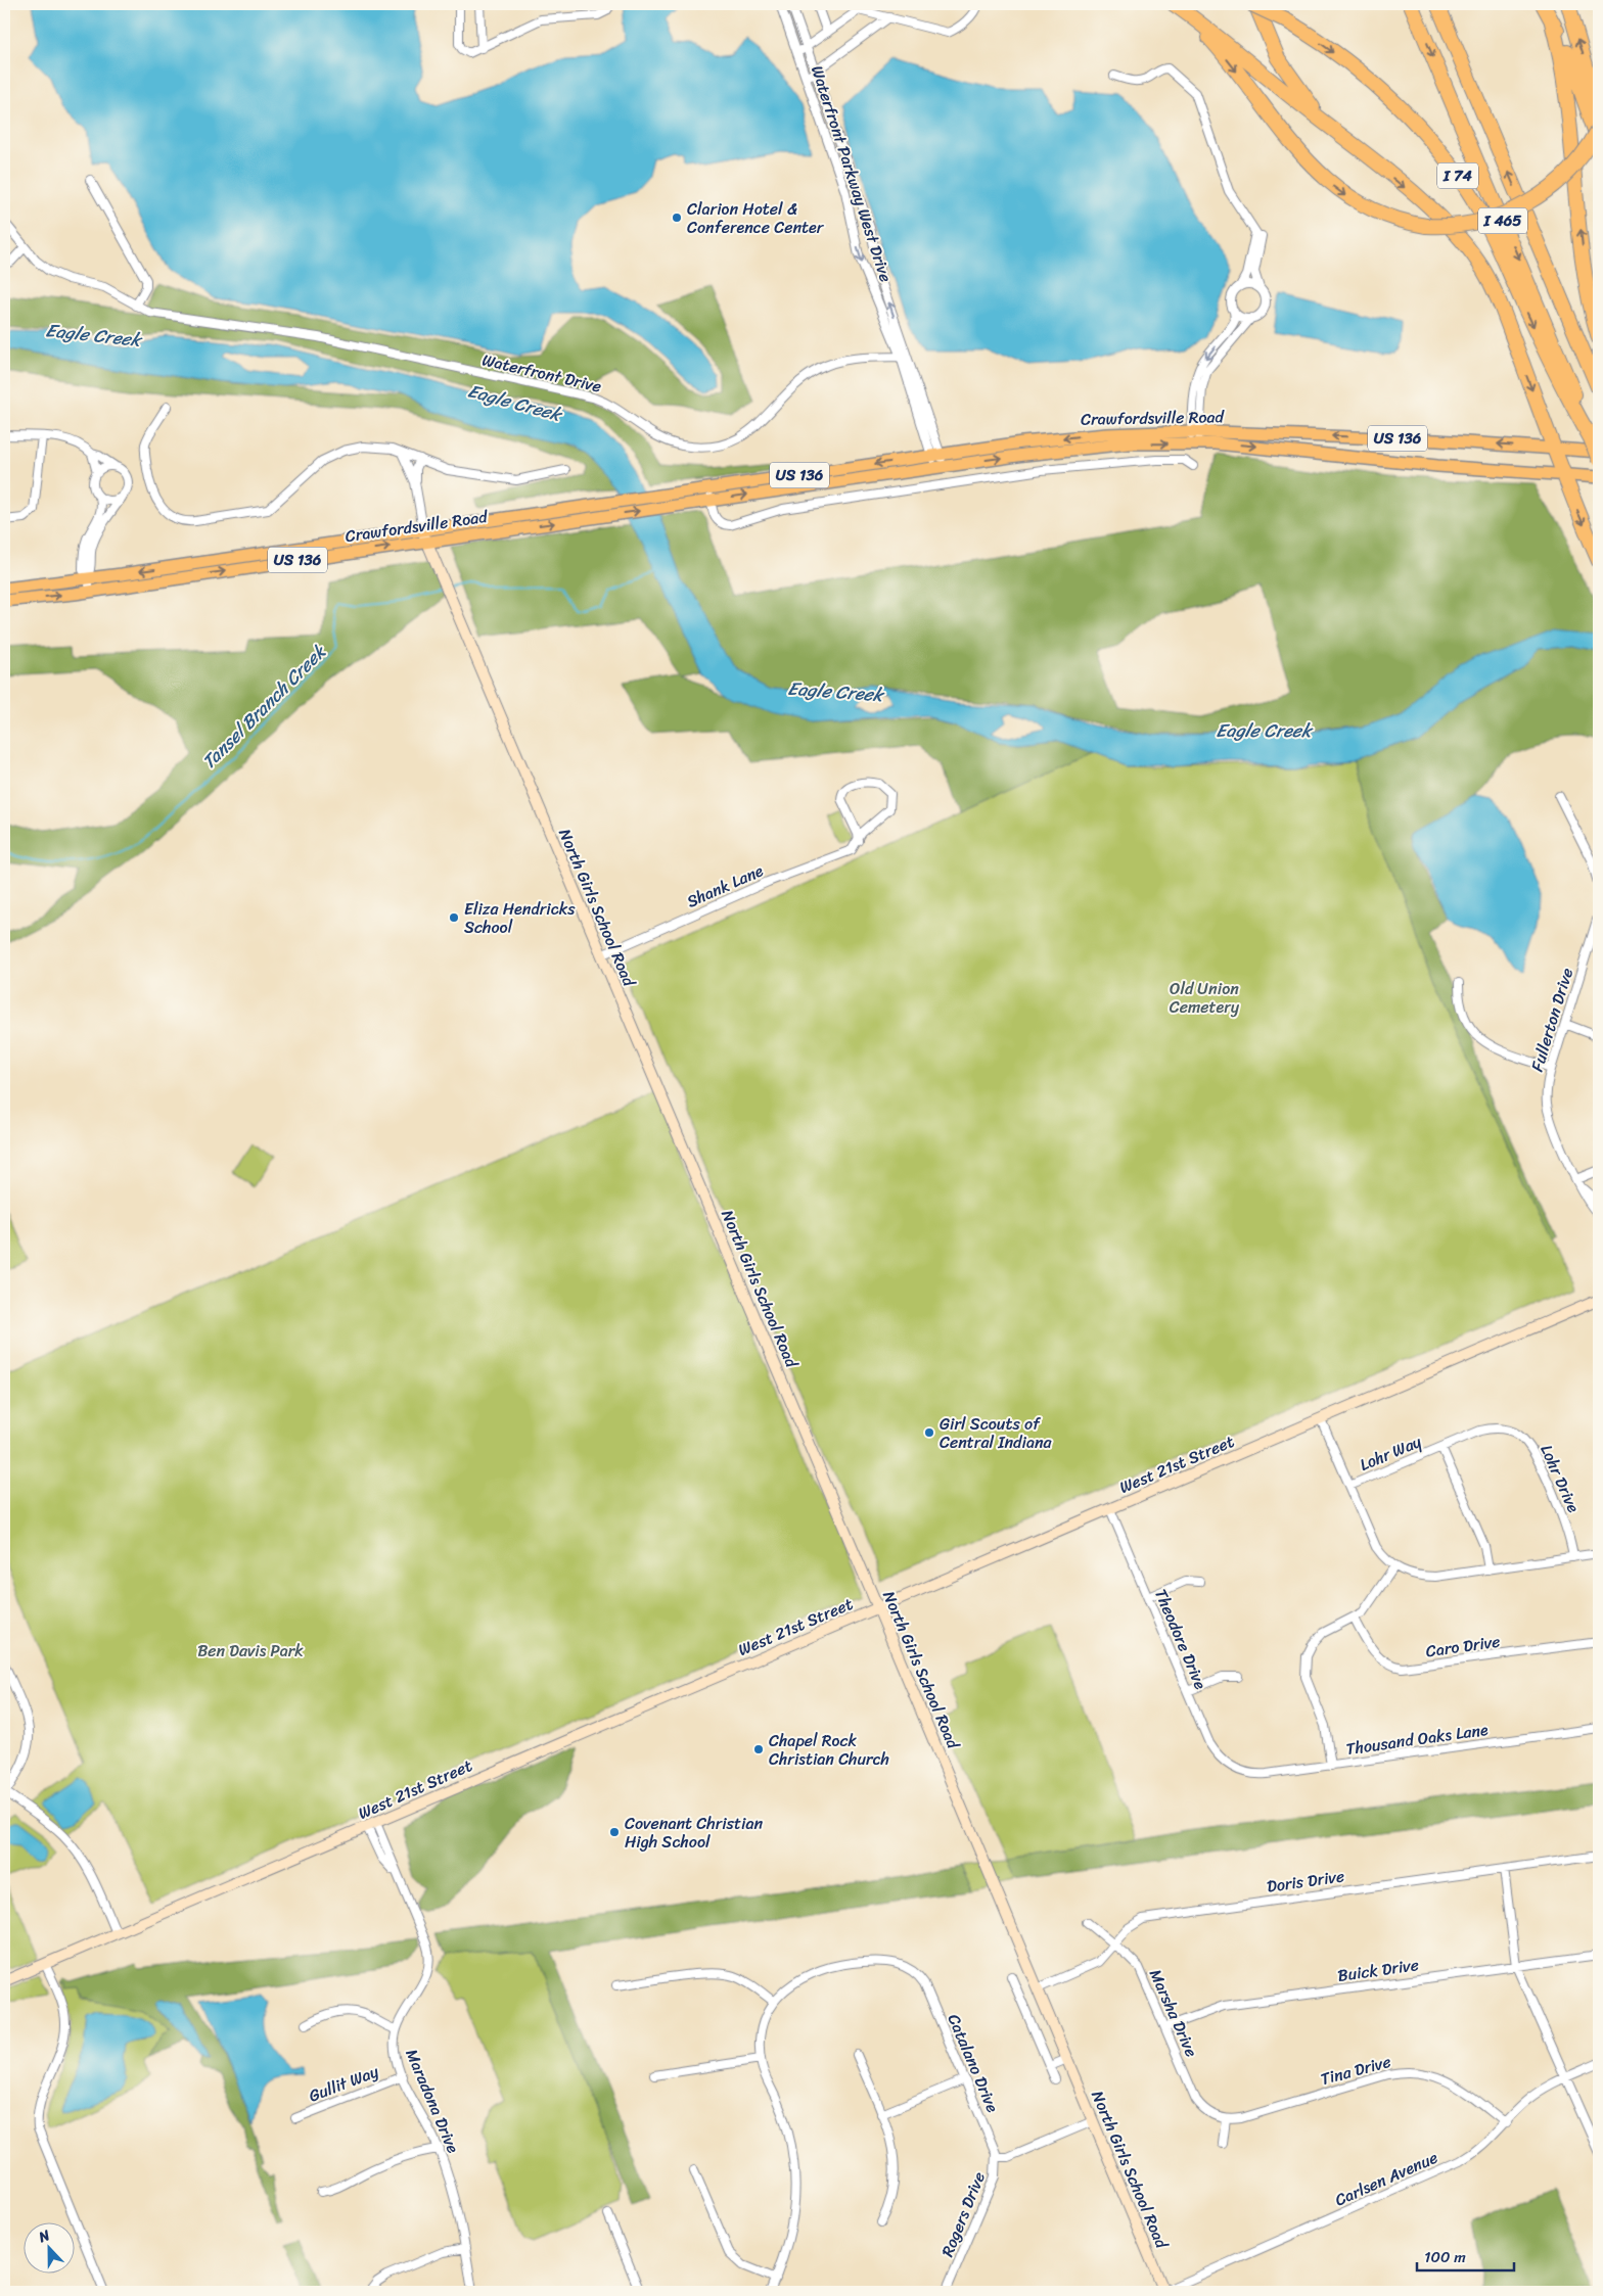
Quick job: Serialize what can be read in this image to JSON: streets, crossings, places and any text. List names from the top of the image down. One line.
{"streets":{"highway":["I 74","I 465"],"main road":["Crawfordsville Road","US 136","North Girls School Road","West 21st Street"],"street":["Waterfront Parkway West Drive","Waterfront Drive","Shank Lane","Fullerton Drive","Lohr Way","Lohr Drive","Theodore Drive","Caro Drive","Thousand Oaks Lane","Doris Drive","Buick Drive","Marsha Drive","Catalano Drive","Tina Drive","Gullit Way","Maradona Drive","Carlsen Avenue","Rogers Drive"]},"crossings":[["Waterfront Parkway West Drive","Waterfront Drive"],["Waterfront Parkway West Drive","Crawfordsville Road"],["I 74","I 465"],["Crawfordsville Road","North Girls School Road"],["Shank Lane","North Girls School Road"],["North Girls School Road","West 21st Street"],["North Girls School Road","Doris Drive"],["North Girls School Road","Carlsen Avenue"],["North Girls School Road","Rogers Drive"],["Lohr Way","Lohr Drive"],["West 21st Street","Theodore Drive"],["West 21st Street","Maradona Drive"],["Theodore Drive","Thousand Oaks Lane"],["Doris Drive","Marsha Drive"],["Buick Drive","Marsha Drive"],["Marsha Drive","Tina Drive"],["Catalano Drive","Rogers Drive"],["Tina Drive","Carlsen Avenue"],["Gullit Way","Maradona Drive"]],"water":["Eagle Creek","Tansel Branch Creek"],"parks":["Old Union Cemetery","Ben Davis Park"],"places":["Clarion Hotel & Conference Center","Eliza Hendricks School","Girl Scouts of Central Indiana","Chapel Rock Christian Church","Covenant Christian High School"],"scale_bar":"100 m","north":"top"}
